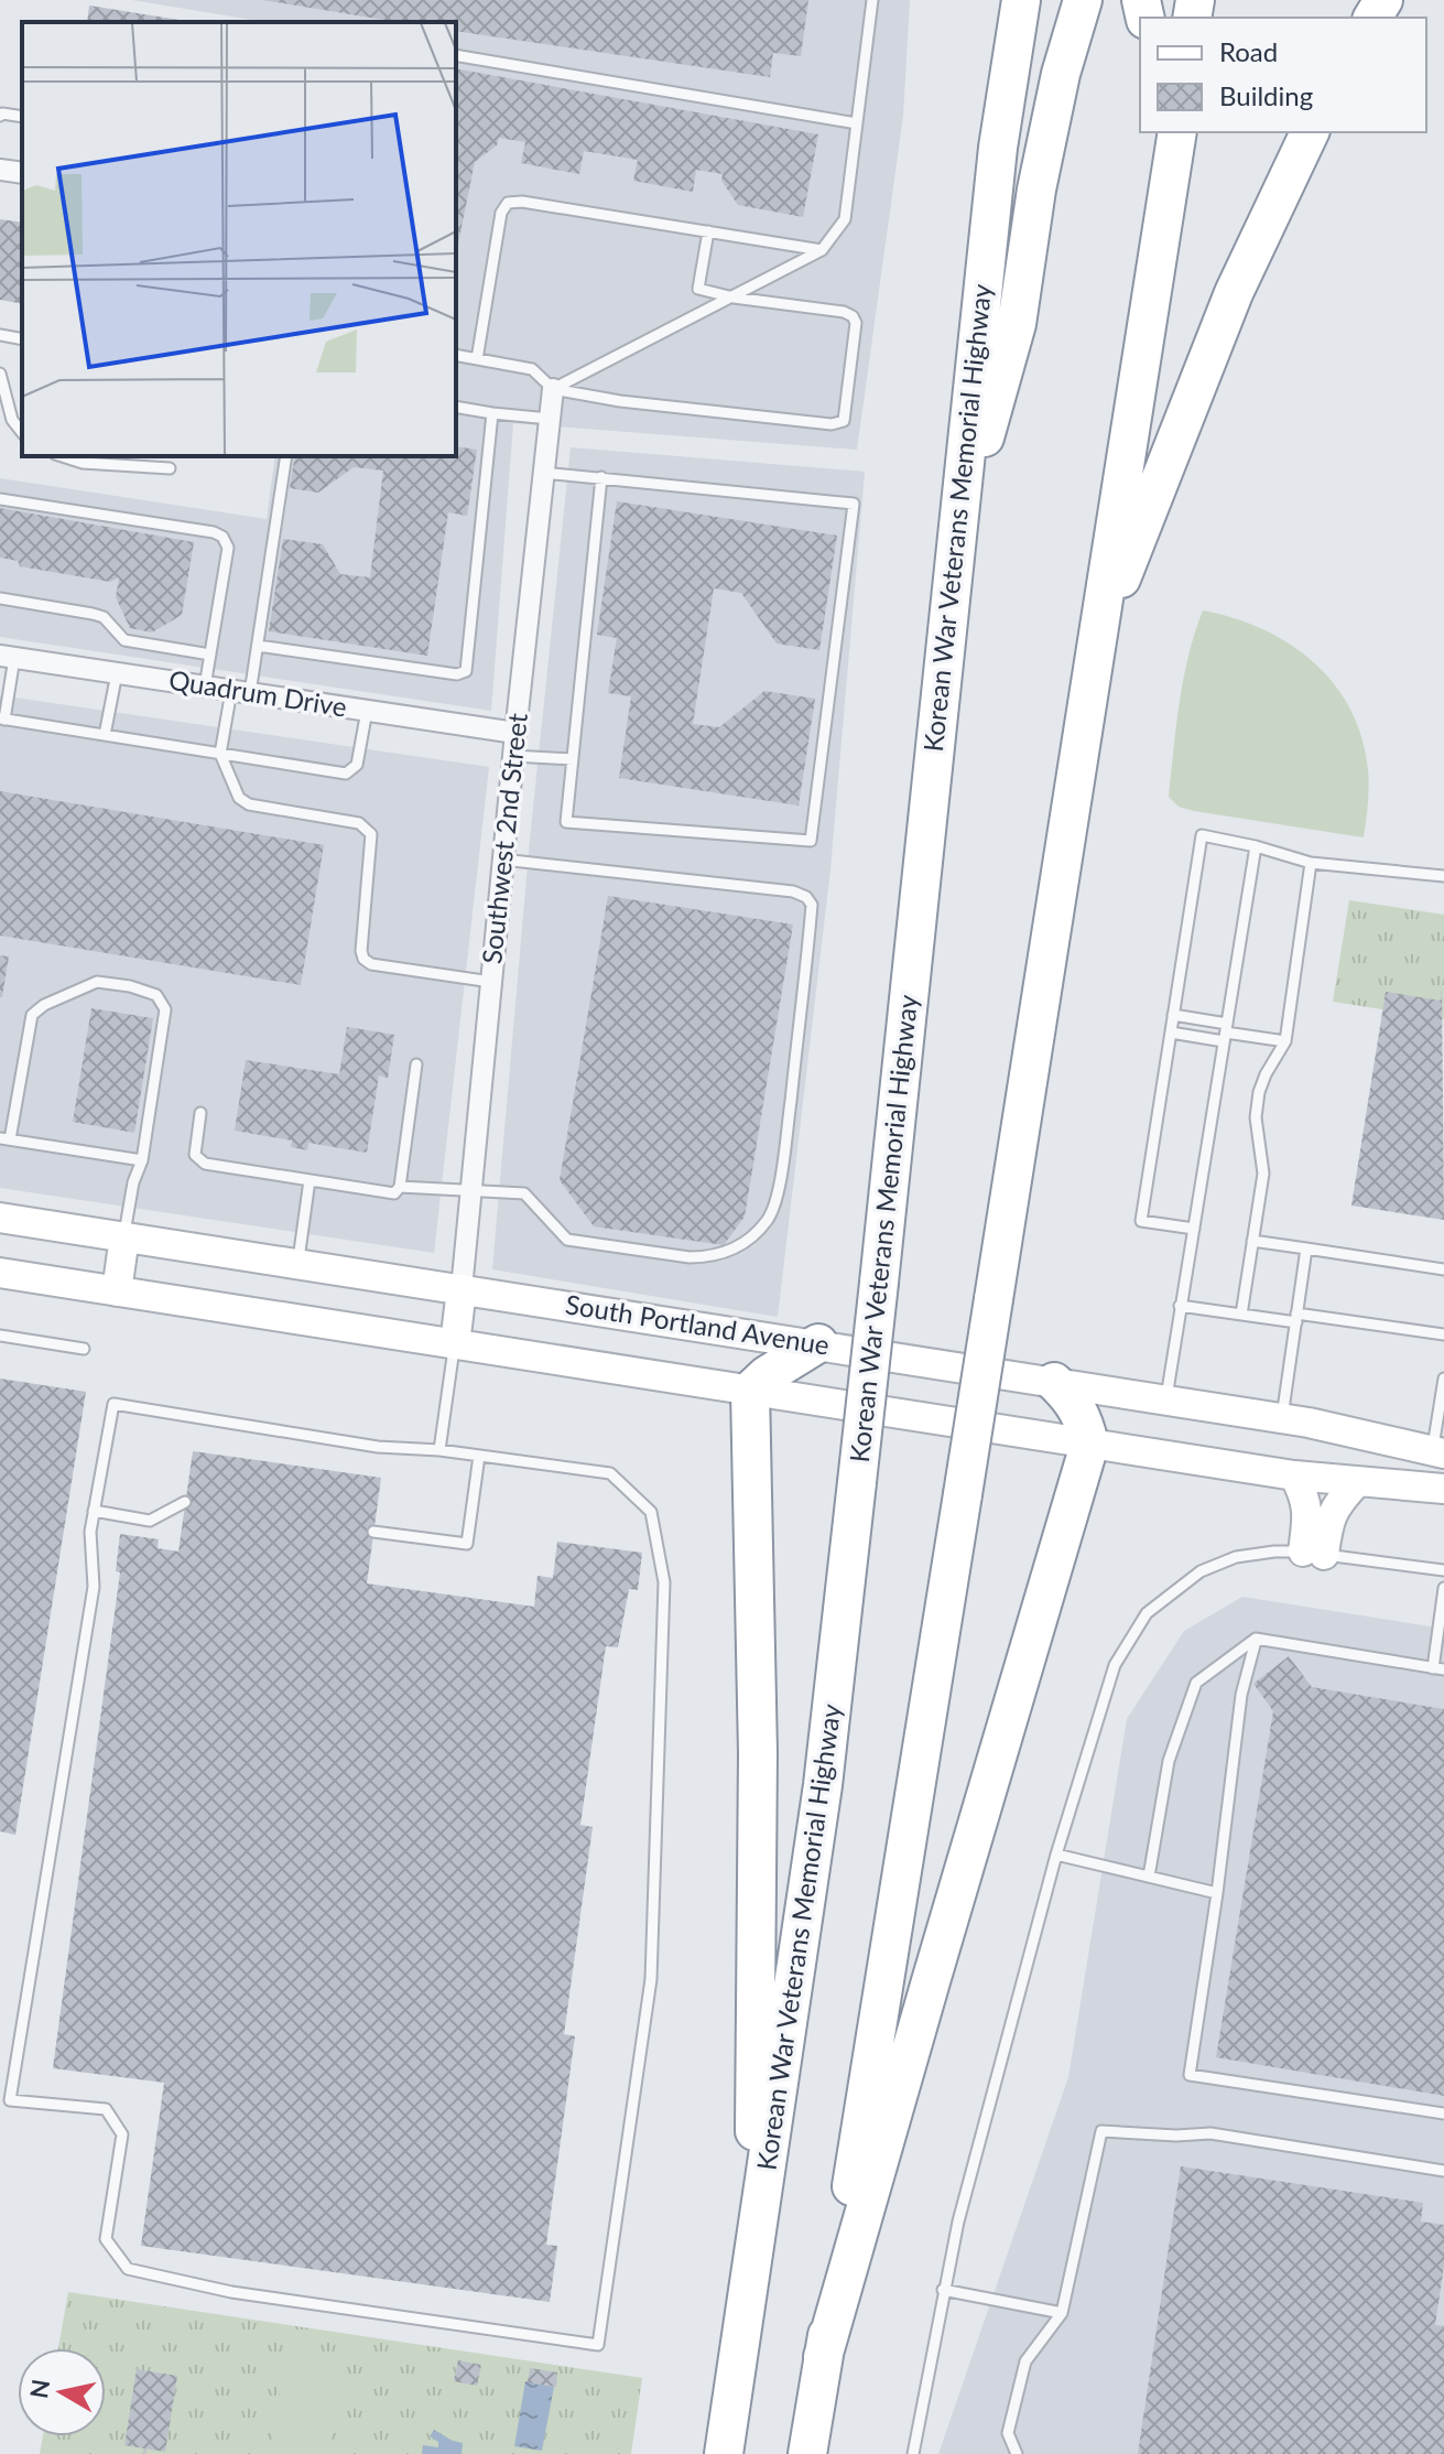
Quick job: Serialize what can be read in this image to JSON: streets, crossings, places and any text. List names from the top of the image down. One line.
{"streets":{"highway":["Korean War Veterans Memorial Highway"],"main road":["South Portland Avenue"],"street":["Quadrum Drive","Southwest 2nd Street"]},"crossings":[["Quadrum Drive","Southwest 2nd Street"],["Southwest 2nd Street","South Portland Avenue"]],"legend":["Road","Building"],"north":"left"}
